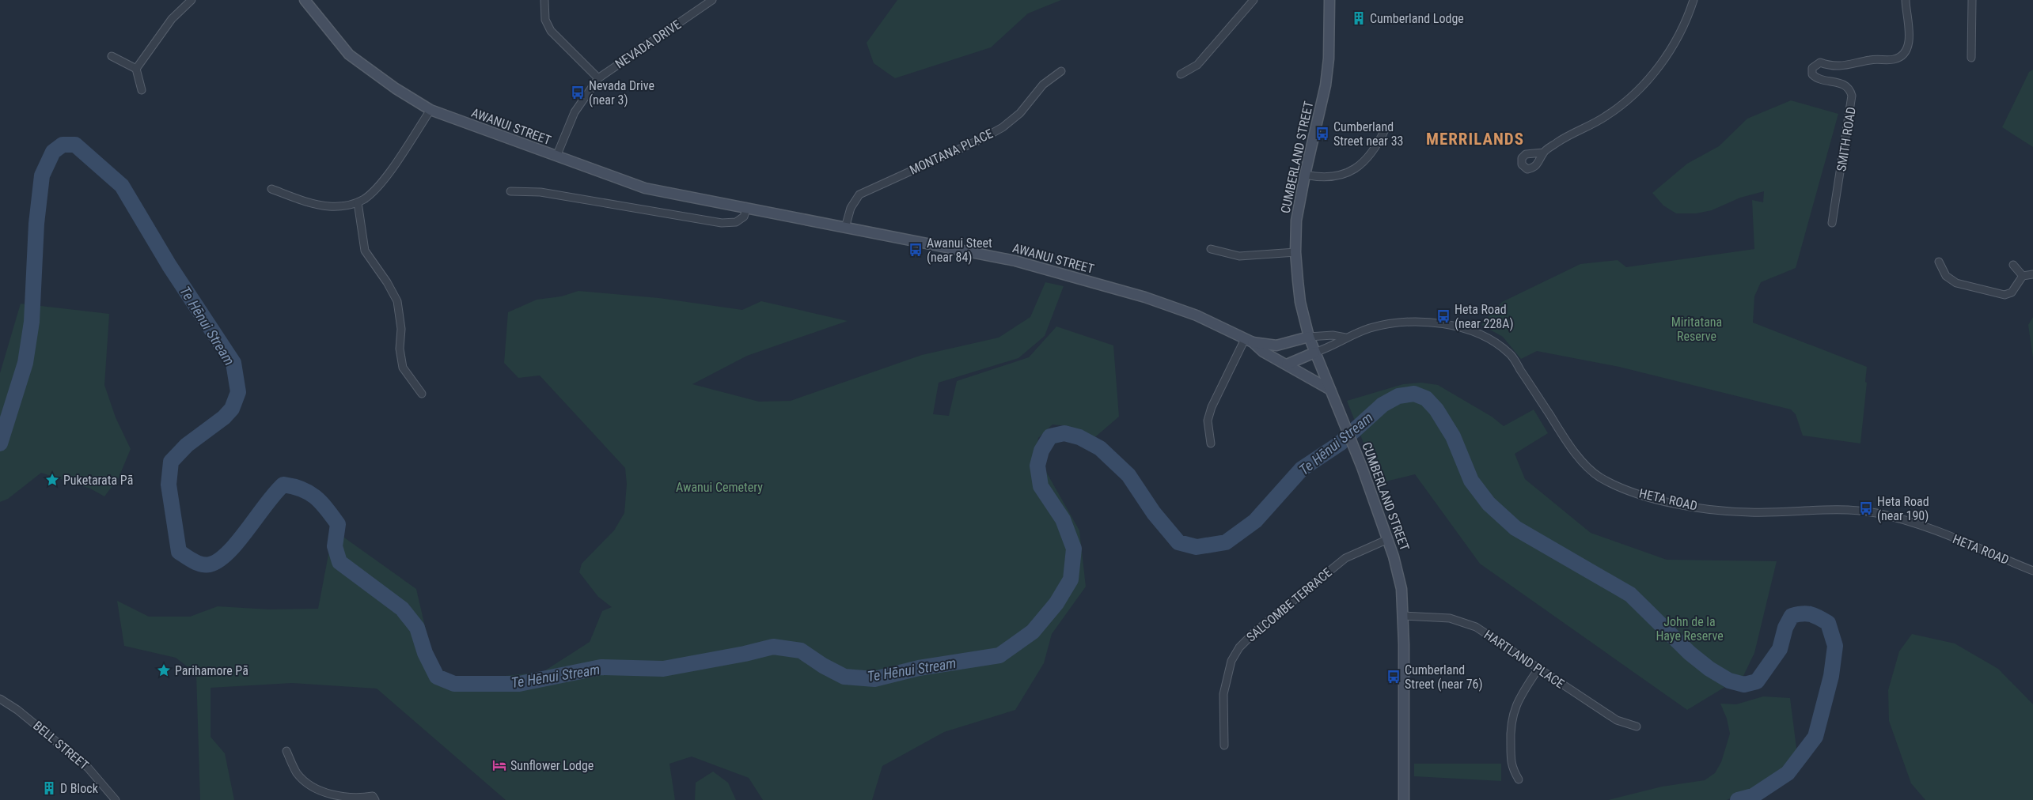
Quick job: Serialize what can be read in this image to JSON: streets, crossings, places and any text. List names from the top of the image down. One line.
{"streets":{"street":["NEVADA DRIVE","AWANUI STREET","SMITH ROAD","MONTANA PLACE","CUMBERLAND STREET","HETA ROAD","SALCOMBE TERRACE","HARTLAND PLACE","BELL STREET"]},"crossings":[["NEVADA DRIVE","AWANUI STREET"],["AWANUI STREET","MONTANA PLACE"],["AWANUI STREET","CUMBERLAND STREET"],["AWANUI STREET","HETA ROAD"],["CUMBERLAND STREET","HETA ROAD"],["CUMBERLAND STREET","SALCOMBE TERRACE"],["CUMBERLAND STREET","HARTLAND PLACE"]],"districts":["MERRILANDS"],"water":["Te Hēnui Stream"],"parks":["Miritatana Reserve","Awanui Cemetery","John de la Haye Reserve"],"places":{"building":["Cumberland Lodge","D Block"],"bus stop":["Nevada Drive (near 3)","Cumberland Street near 33","Awanui Steet (near 84)","Heta Road (near 228A)","Heta Road (near 190)","Cumberland Street (near 76)"],"place":["Puketarata Pā","Parihamore Pā"],"hotel":["Sunflower Lodge"]}}
